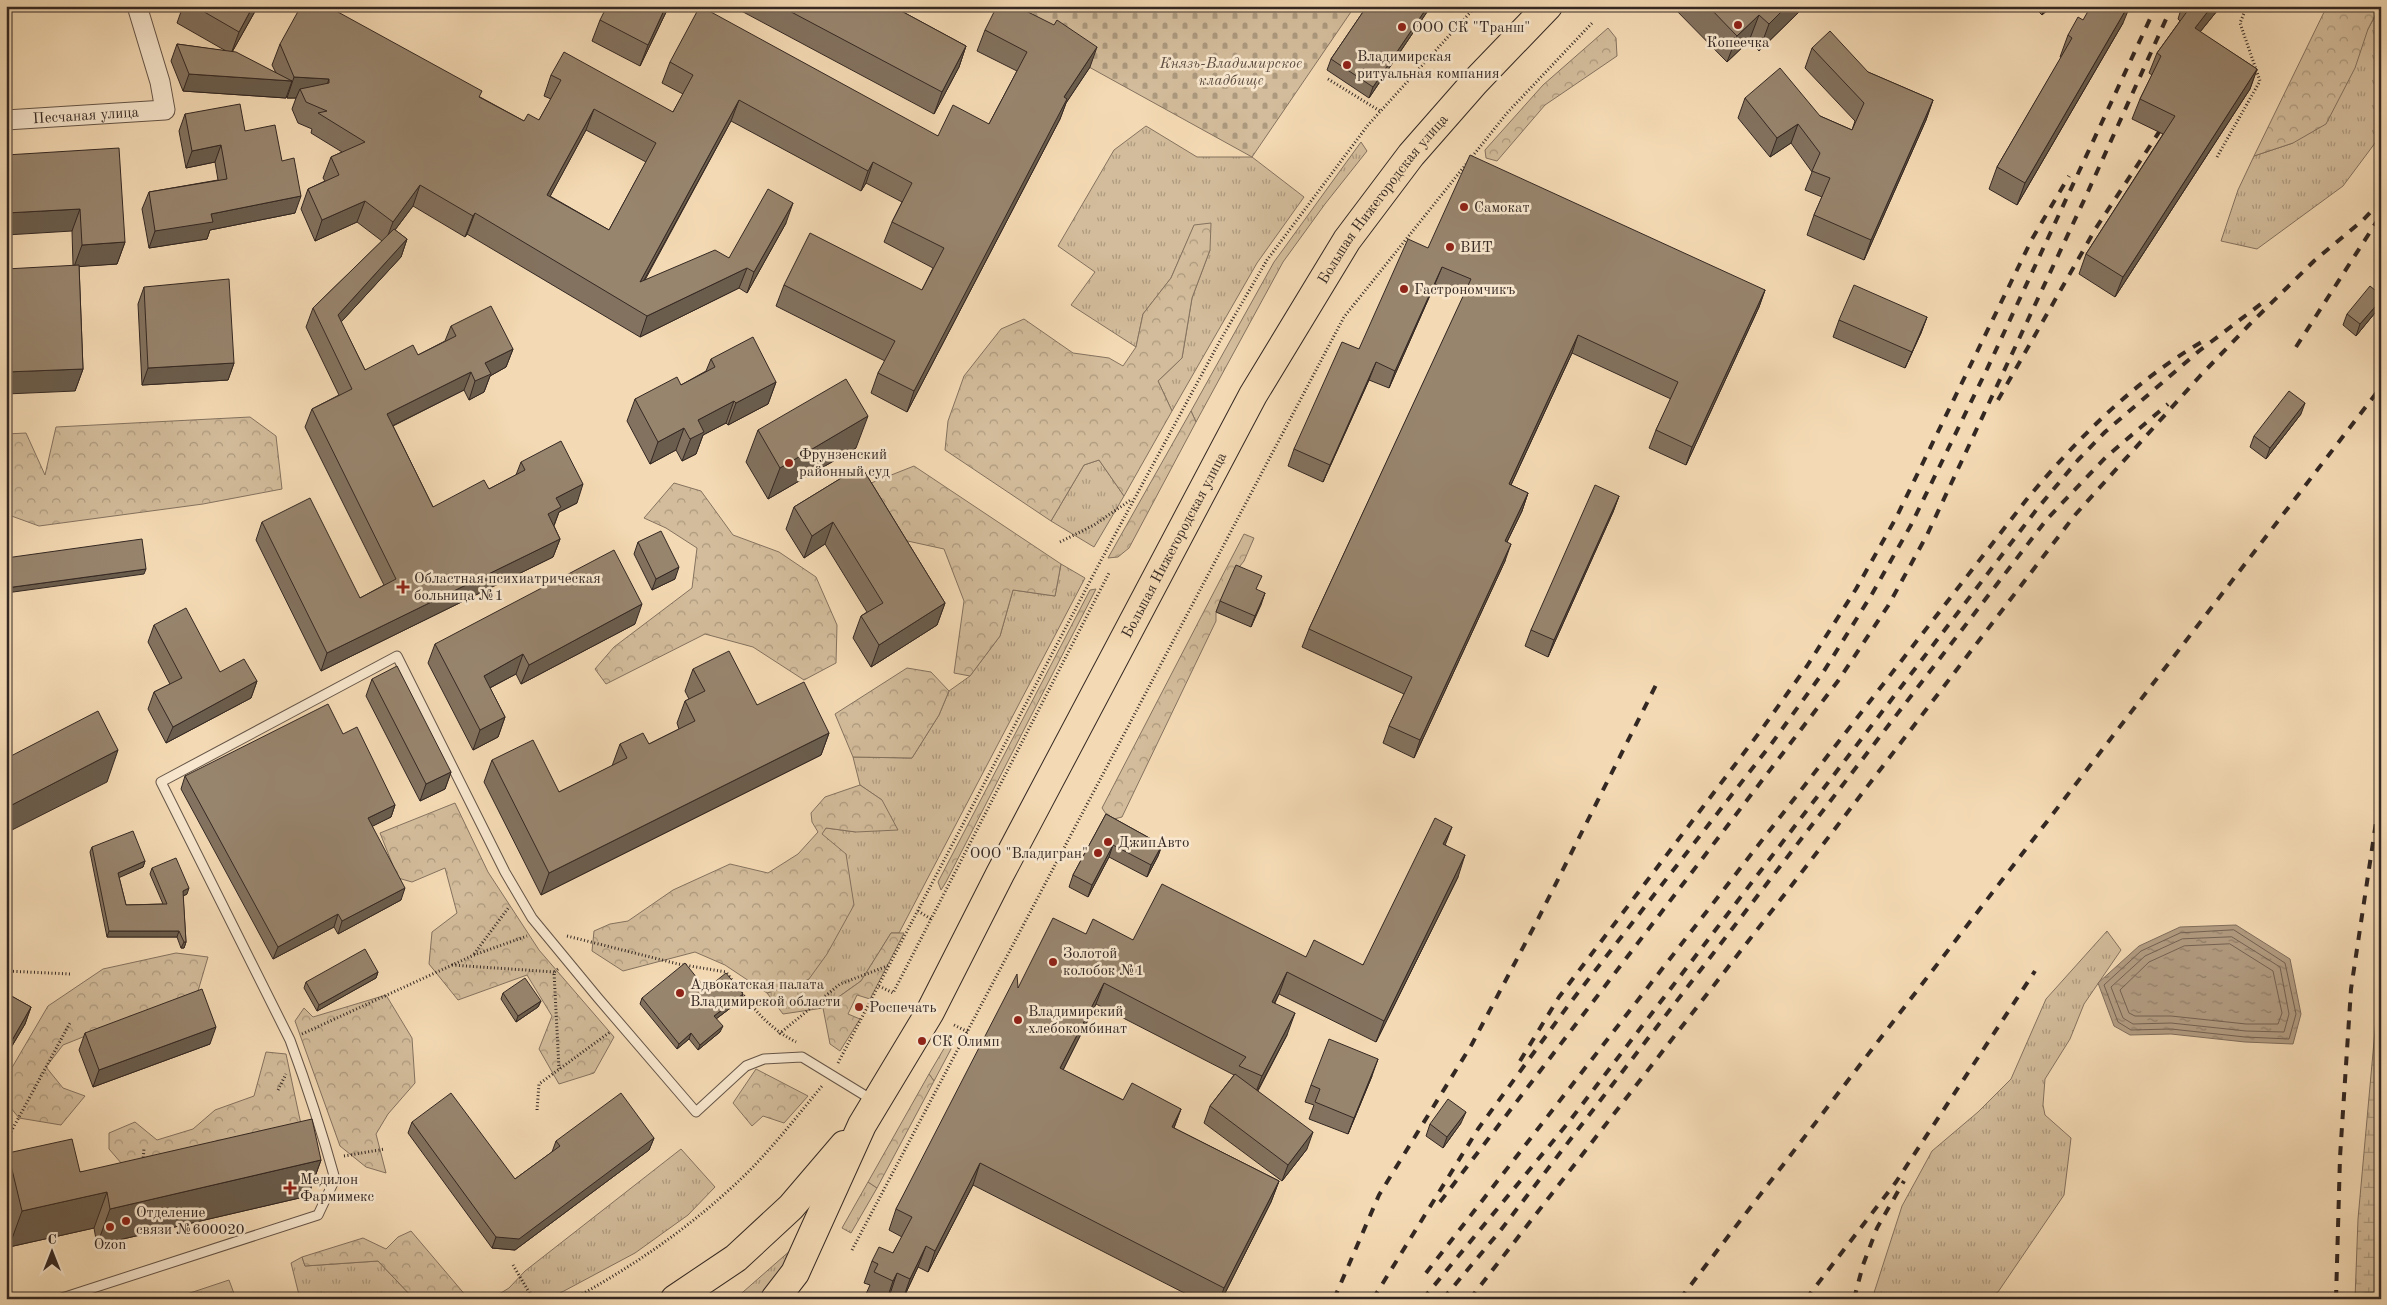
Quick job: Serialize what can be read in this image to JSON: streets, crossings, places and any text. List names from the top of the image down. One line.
{"streets":{"main road":["Большая Нижегородская улица"],"street":["Песчаная улица"]},"parks":["Князь-Владимирское кладбище"],"places":{"other":["Копеечка","ООО СК \"Транш\"","Владимирская ритуальная компания","Самокат","ВИТ","Гастрономчикъ","Фрунзенский районный суд","ДжипАвто","ООО \"Владигран\"","Золотой колобок №1","Адвокатская палата Владимирской области","Роспечать","Владимирский хлебокомбинат","СК Олимп","Отделение связи №600020","Ozon"],"health":["Областная психиатрическая больница №1","Медилон Фармимекс"]},"north":"top"}
